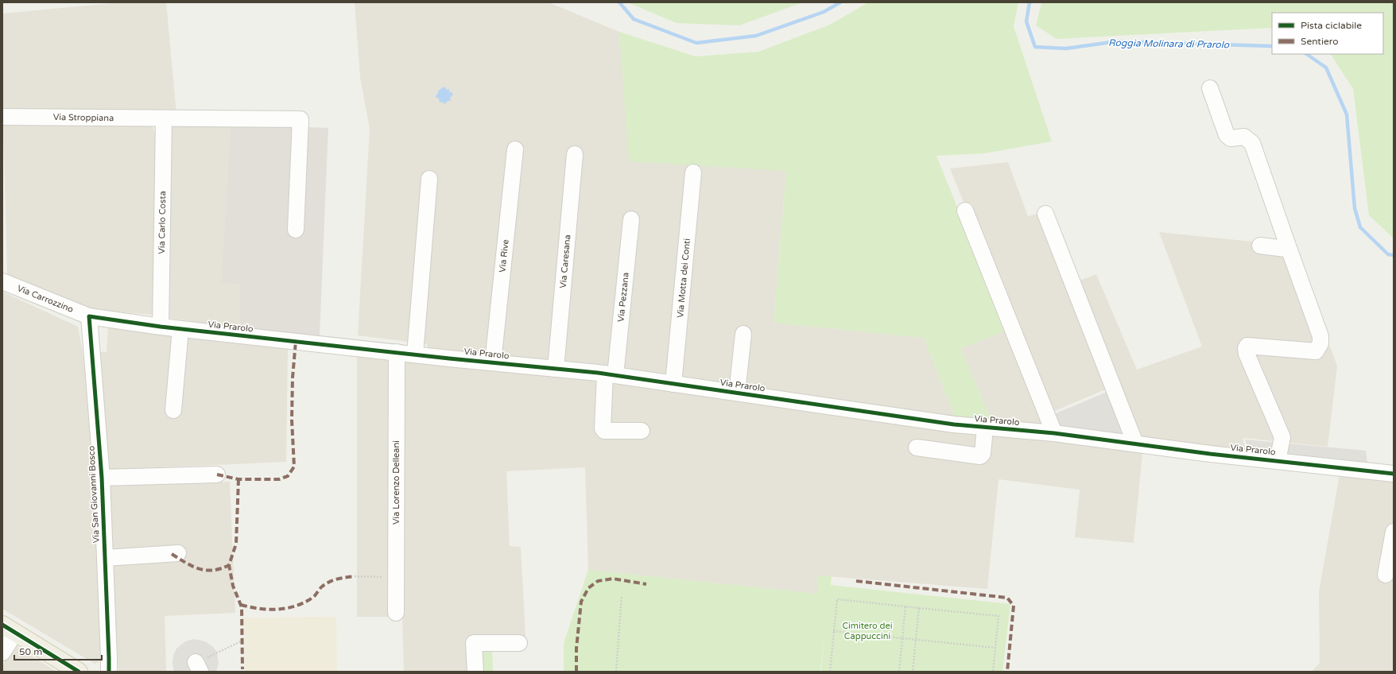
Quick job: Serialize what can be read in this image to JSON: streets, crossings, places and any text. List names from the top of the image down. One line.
{"streets":{"street":["Via Stroppiana","Via Carlo Costa","Via Rive","Via Caresana","Via Motta dei Conti","Via Pezzana","Via Carrozzino","Via Prarolo","Via Lorenzo Delleani","Via San Giovanni Bosco"]},"crossings":[["Via Stroppiana","Via Carlo Costa"],["Via Carlo Costa","Via Prarolo"],["Via Rive","Via Prarolo"],["Via Caresana","Via Prarolo"],["Via Motta dei Conti","Via Prarolo"],["Via Pezzana","Via Prarolo"],["Via Carrozzino","Via Prarolo"],["Via Carrozzino","Via San Giovanni Bosco"],["Via Prarolo","Via Lorenzo Delleani"],["Via Prarolo","Via San Giovanni Bosco"]],"water":["Roggia Molinara di Prarolo"],"parks":["Cimitero dei Cappuccini"],"legend":["Pista ciclabile","Sentiero"],"scale_bar":"50 m"}
